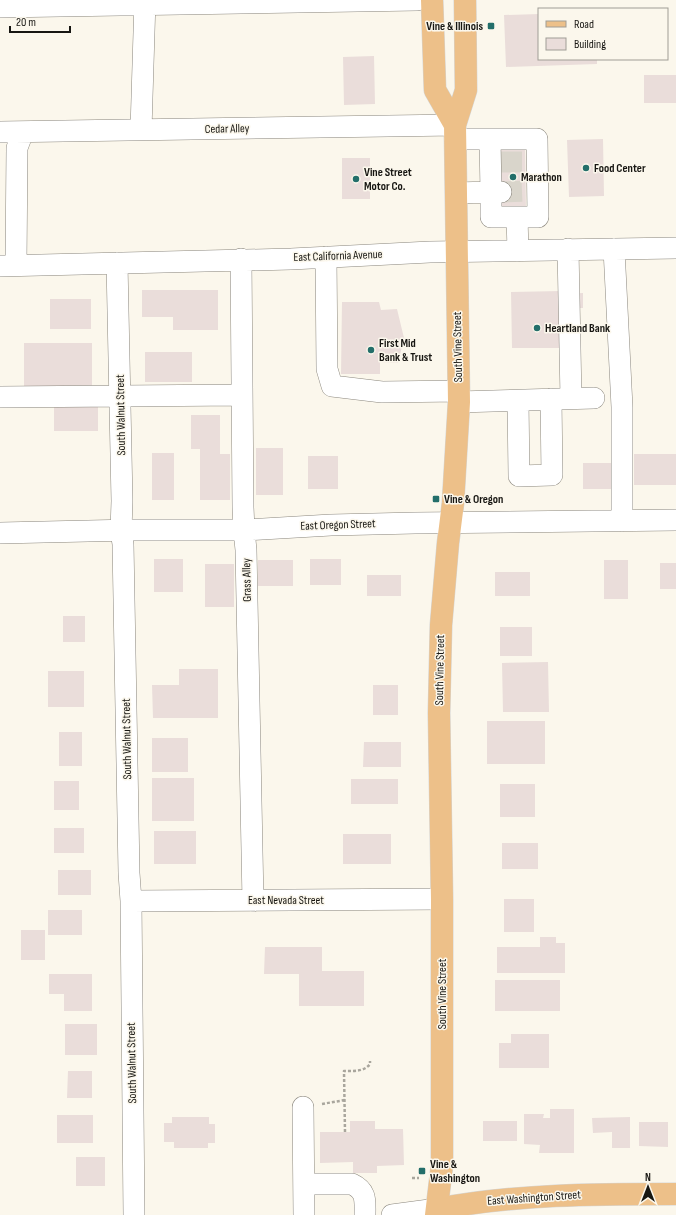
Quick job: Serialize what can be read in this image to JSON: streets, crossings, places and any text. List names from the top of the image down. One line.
{"streets":{"main road":["South Vine Street","East Washington Street"],"street":["Cedar Alley","East California Avenue","South Walnut Street","East Oregon Street","Grass Alley","East Nevada Street"]},"crossings":[["Cedar Alley","South Vine Street"],["East California Avenue","South Vine Street"],["East California Avenue","South Walnut Street"],["East California Avenue","Grass Alley"],["South Vine Street","East Oregon Street"],["South Vine Street","East Nevada Street"],["South Vine Street","East Washington Street"],["South Walnut Street","East Oregon Street"],["South Walnut Street","East Nevada Street"],["East Oregon Street","Grass Alley"],["Grass Alley","East Nevada Street"]],"places":{"transit":["Vine & Illinois","Vine & Oregon","Vine & Washington"],"other":["Food Center","Marathon","Vine Street Motor Co.","Heartland Bank","First Mid Bank & Trust"]},"legend":["Road","Building"],"scale_bar":"20 m","north":"top"}
